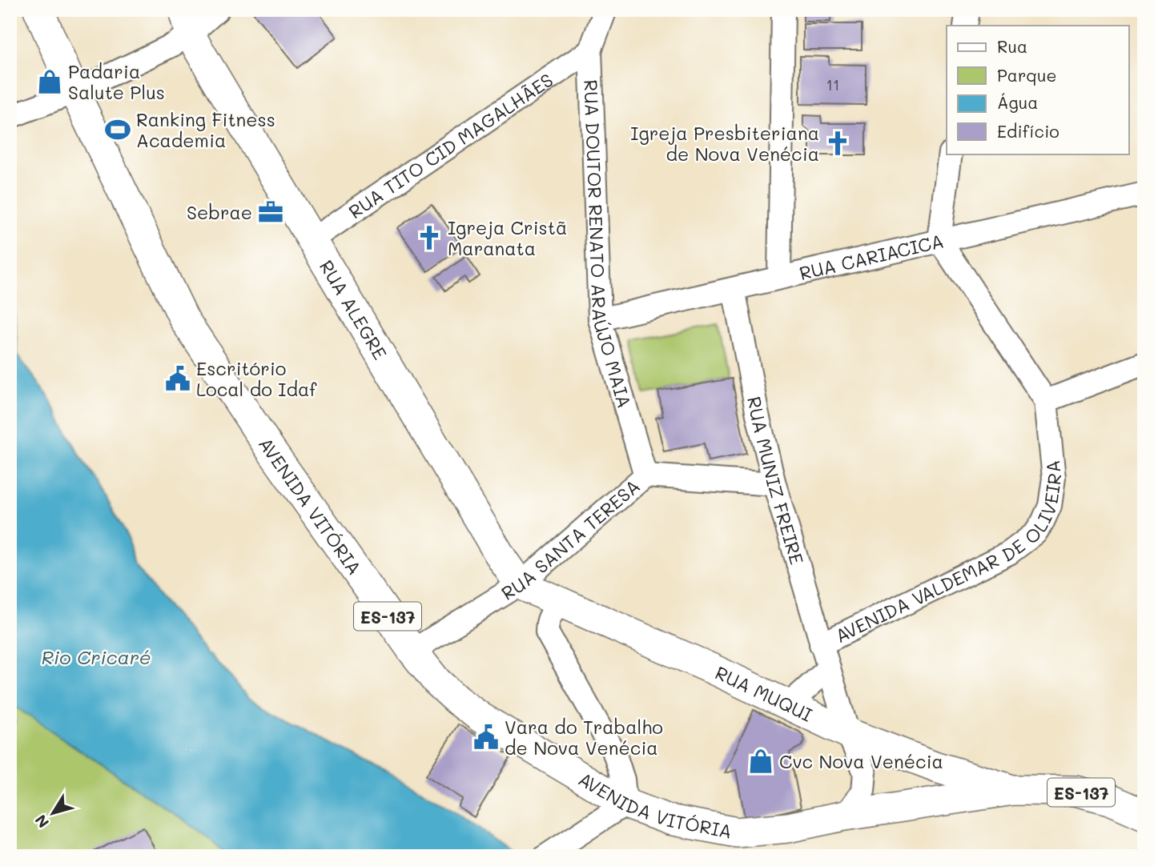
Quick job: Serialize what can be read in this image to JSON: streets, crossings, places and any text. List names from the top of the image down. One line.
{"streets":{"main road":["RUA ALEGRE","AVENIDA VITÓRIA","ES-137","RUA MUQUI"],"street":["RUA TITO CID MAGALHÃES","RUA DOUTOR RENATO ARAÚJO MAIA","RUA CARIACICA","RUA MUNIZ FREIRE","RUA SANTA TERESA","AVENIDA VALDEMAR DE OLIVEIRA"]},"crossings":[["RUA TITO CID MAGALHÃES","RUA DOUTOR RENATO ARAÚJO MAIA"],["RUA TITO CID MAGALHÃES","RUA ALEGRE"],["RUA DOUTOR RENATO ARAÚJO MAIA","RUA CARIACICA"],["RUA DOUTOR RENATO ARAÚJO MAIA","RUA SANTA TERESA"],["RUA CARIACICA","RUA MUNIZ FREIRE"],["RUA CARIACICA","AVENIDA VALDEMAR DE OLIVEIRA"],["RUA ALEGRE","RUA SANTA TERESA"],["RUA ALEGRE","RUA MUQUI"],["RUA MUNIZ FREIRE","AVENIDA VITÓRIA"],["RUA MUNIZ FREIRE","RUA SANTA TERESA"],["RUA MUNIZ FREIRE","AVENIDA VALDEMAR DE OLIVEIRA"],["RUA MUNIZ FREIRE","RUA MUQUI"],["AVENIDA VITÓRIA","RUA SANTA TERESA"],["AVENIDA VITÓRIA","ES-137"],["AVENIDA VITÓRIA","RUA MUQUI"],["RUA SANTA TERESA","RUA MUQUI"],["ES-137","RUA MUQUI"]],"water":["Rio Cricaré"],"places":{"shop":["Padaria Salute Plus","Cvc Nova Venécia"],"sports":["Ranking Fitness Academia"],"church":["Igreja Presbiteriana de Nova Venécia","Igreja Cristã Maranata"],"office":["Sebrae"],"public building":["Escritório Local do Idaf","Vara do Trabalho de Nova Venécia"]},"house_numbers":["11"],"legend":["Rua","Parque","Água","Edifício"],"north":"bottom left"}
